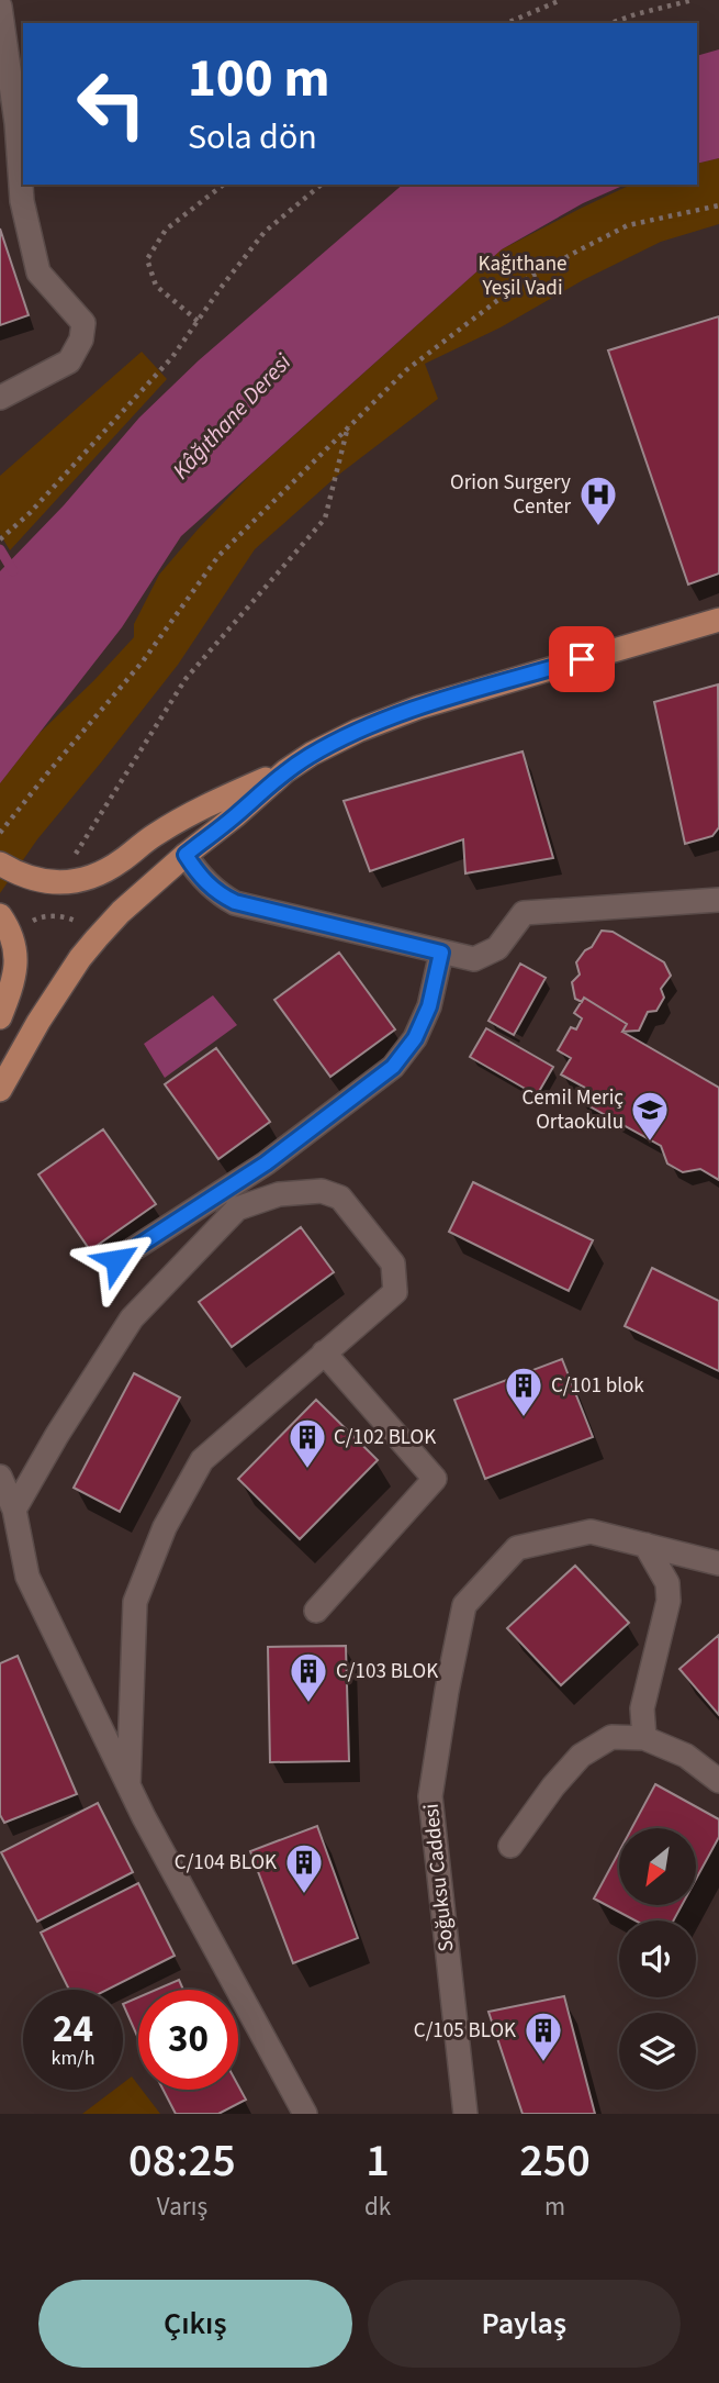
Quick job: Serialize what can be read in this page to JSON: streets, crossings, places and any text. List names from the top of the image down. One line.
{"streets":{"street":["Soğuksu Caddesi"]},"water":["Kâğıthane Deresi"],"parks":["Kağıthane Yeşil Vadi"],"places":{"hospital":["Orion Surgery Center"],"school or university":["Cemil Meriç Ortaokulu"],"building":["C/101 blok","C/102 BLOK","C/103 BLOK","C/104 BLOK","C/105 BLOK"]},"north":"bottom left","page":{"turn":["100 m","Sola dön"],"speed":"24 km/h","limit":"30","eta":["08:25","Varış","1","dk","250","m"],"buttons":["Çıkış","Paylaş"]}}
